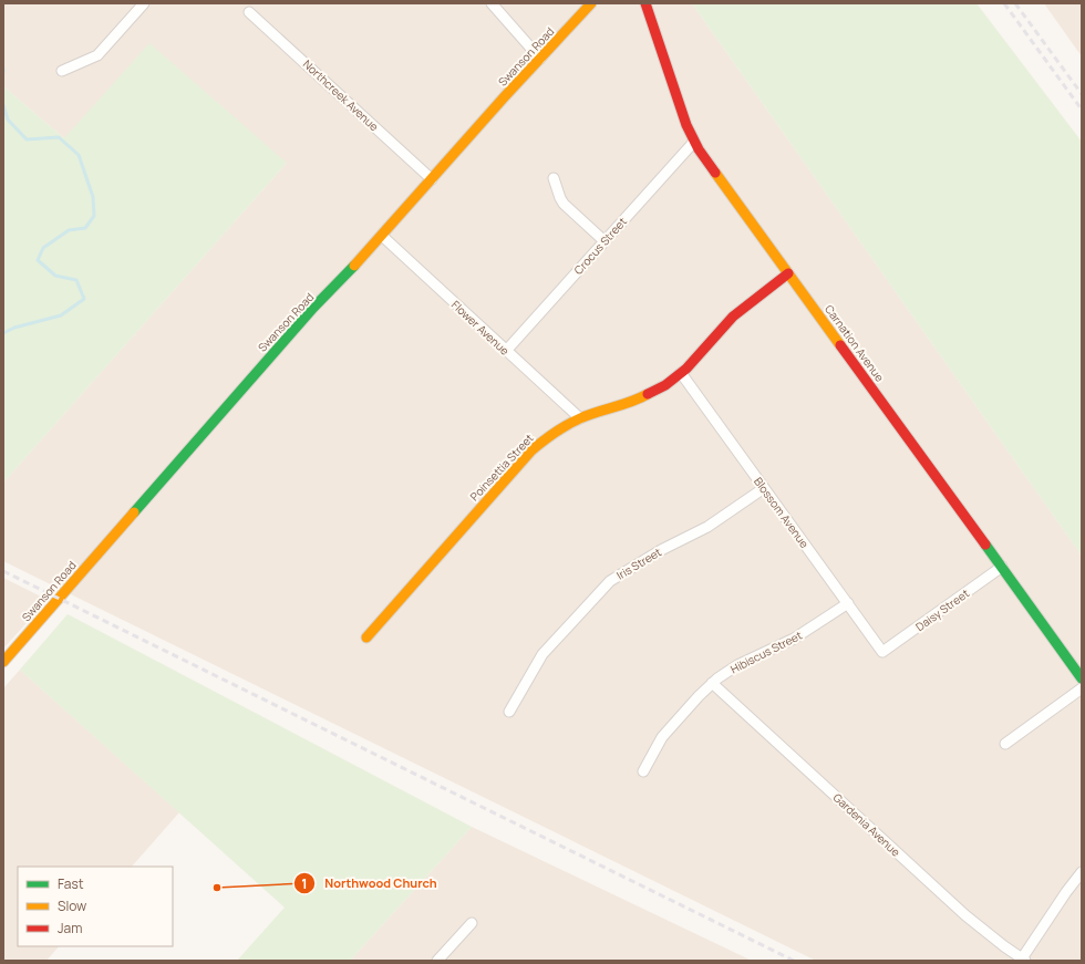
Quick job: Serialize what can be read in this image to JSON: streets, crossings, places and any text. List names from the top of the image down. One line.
{"streets":{"street":["Swanson Road","Northcreek Avenue","Crocus Street","Flower Avenue","Carnation Avenue","Poinsettia Street","Blossom Avenue","Iris Street","Daisy Street","Hibiscus Street","Gardenia Avenue"]},"crossings":[["Swanson Road","Northcreek Avenue"],["Swanson Road","Flower Avenue"],["Crocus Street","Flower Avenue"],["Crocus Street","Carnation Avenue"],["Flower Avenue","Poinsettia Street"],["Carnation Avenue","Poinsettia Street"],["Carnation Avenue","Daisy Street"],["Poinsettia Street","Blossom Avenue"],["Blossom Avenue","Iris Street"],["Blossom Avenue","Daisy Street"],["Blossom Avenue","Hibiscus Street"],["Hibiscus Street","Gardenia Avenue"]],"places":["Northwood Church"],"legend":["Fast","Slow","Jam"]}
